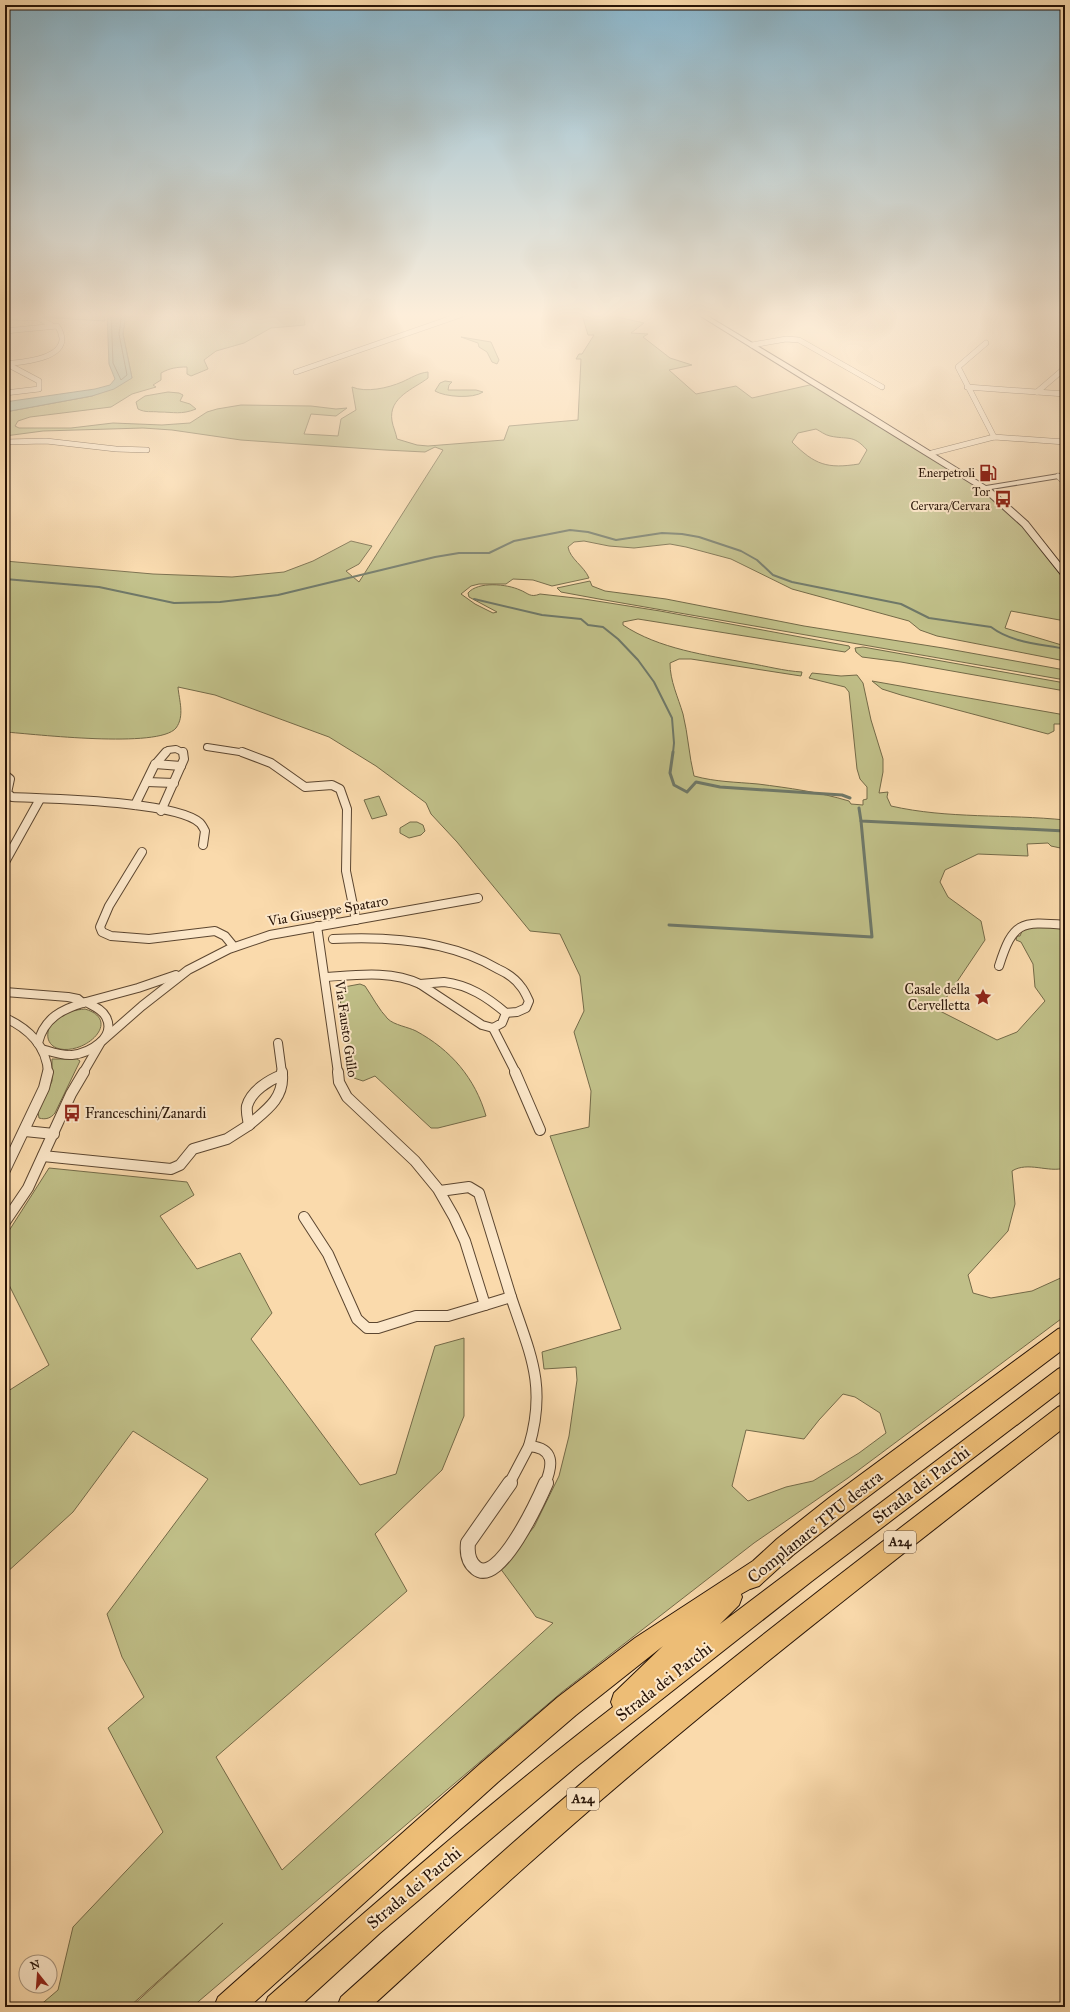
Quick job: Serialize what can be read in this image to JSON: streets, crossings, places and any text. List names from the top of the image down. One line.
{"streets":{"highway":["Strada dei Parchi","Complanare TPU destra","A24"],"street":["Via Giuseppe Spataro","Via Fausto Gullo"]},"crossings":[["Via Giuseppe Spataro","Via Fausto Gullo"],["Strada dei Parchi","Complanare TPU destra"]],"places":{"fuel station":["Enerpetroli"],"bus stop":["Tor Cervara/Cervara","Franceschini/Zanardi"],"place":["Casale della Cervelletta"]},"north":"top"}
